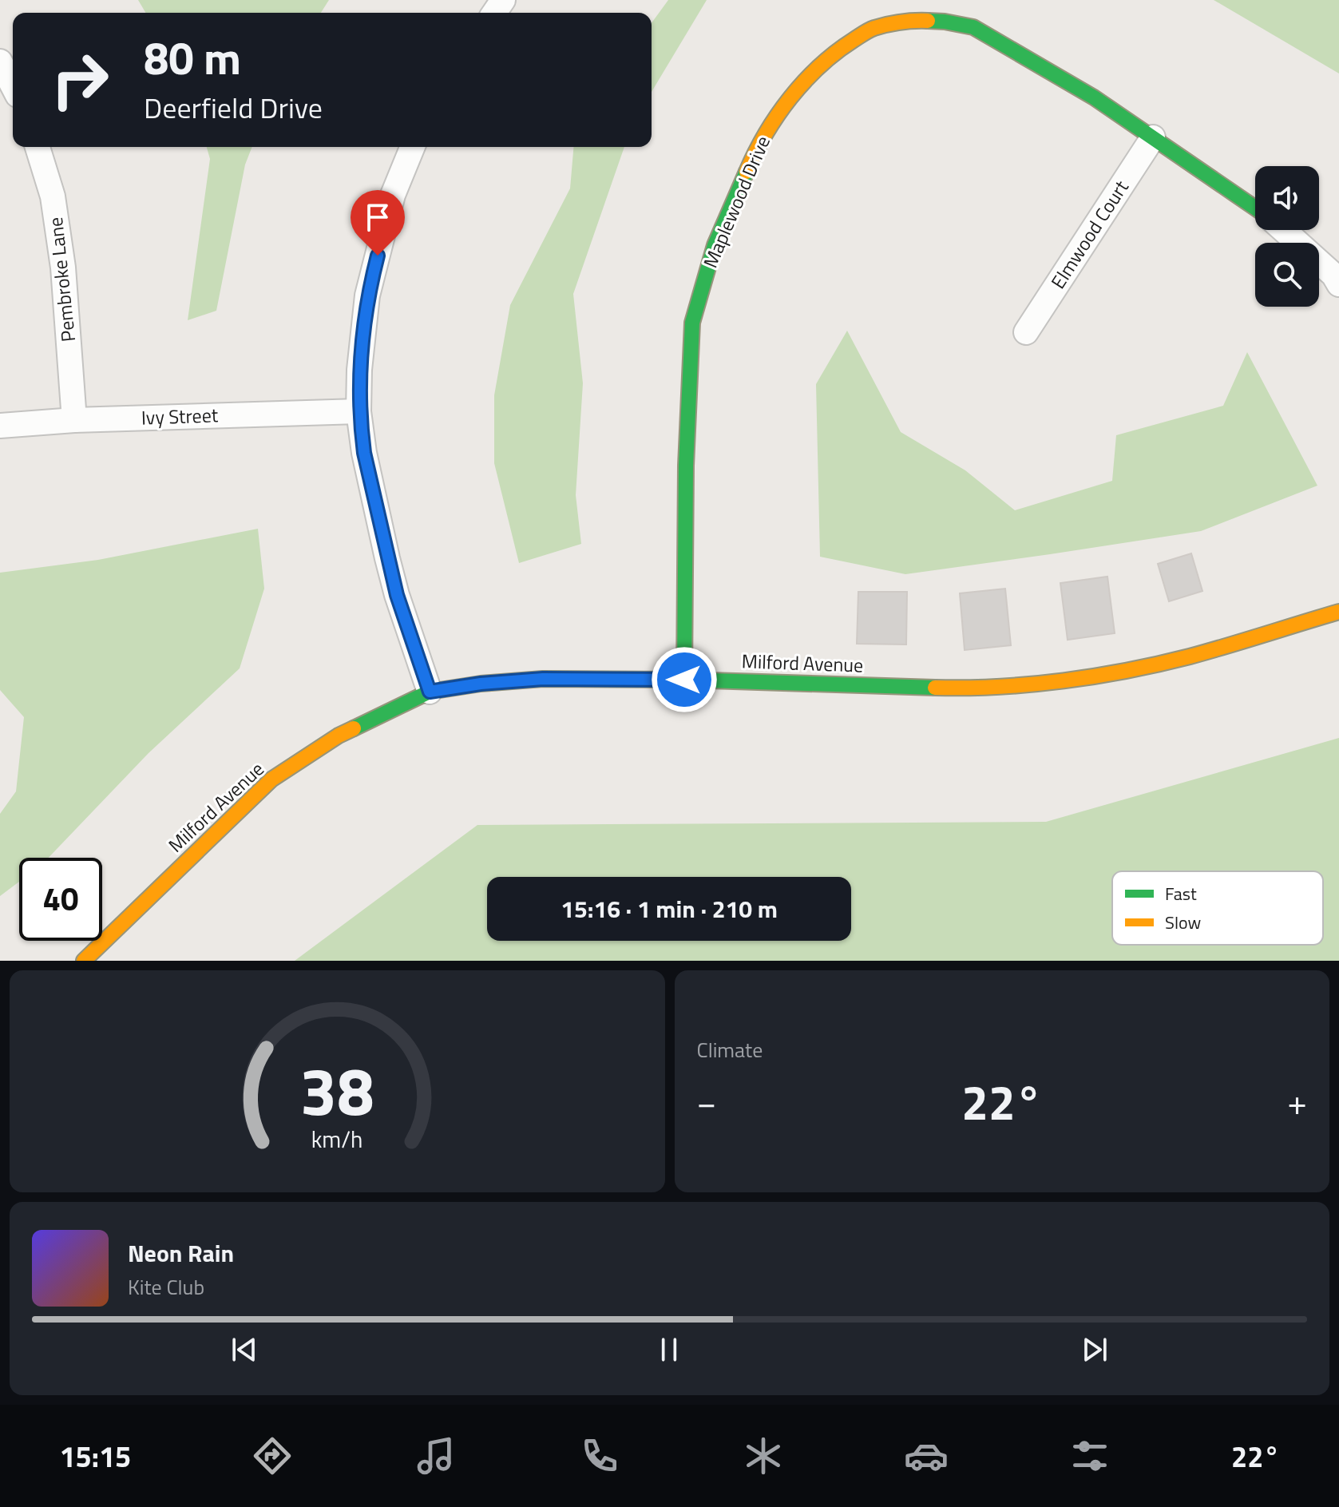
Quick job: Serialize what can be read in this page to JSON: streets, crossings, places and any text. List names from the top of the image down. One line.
{"streets":{"street":["Maplewood Drive","Elmwood Court","Pembroke Lane","Ivy Street","Milford Avenue"]},"crossings":[["Maplewood Drive","Elmwood Court"],["Maplewood Drive","Milford Avenue"],["Pembroke Lane","Ivy Street"]],"legend":["Fast","Slow"],"page":{"turn":["80 m","Deerfield Drive"],"limit":"40","trip":"15:16 · 1 min · 210 m","tile":"Climate","heat":["−","22°","+"],"song":["Neon Rain","Kite Club"],"tabs":["15:15","22°"],"gauge":["38","km/h"]}}
